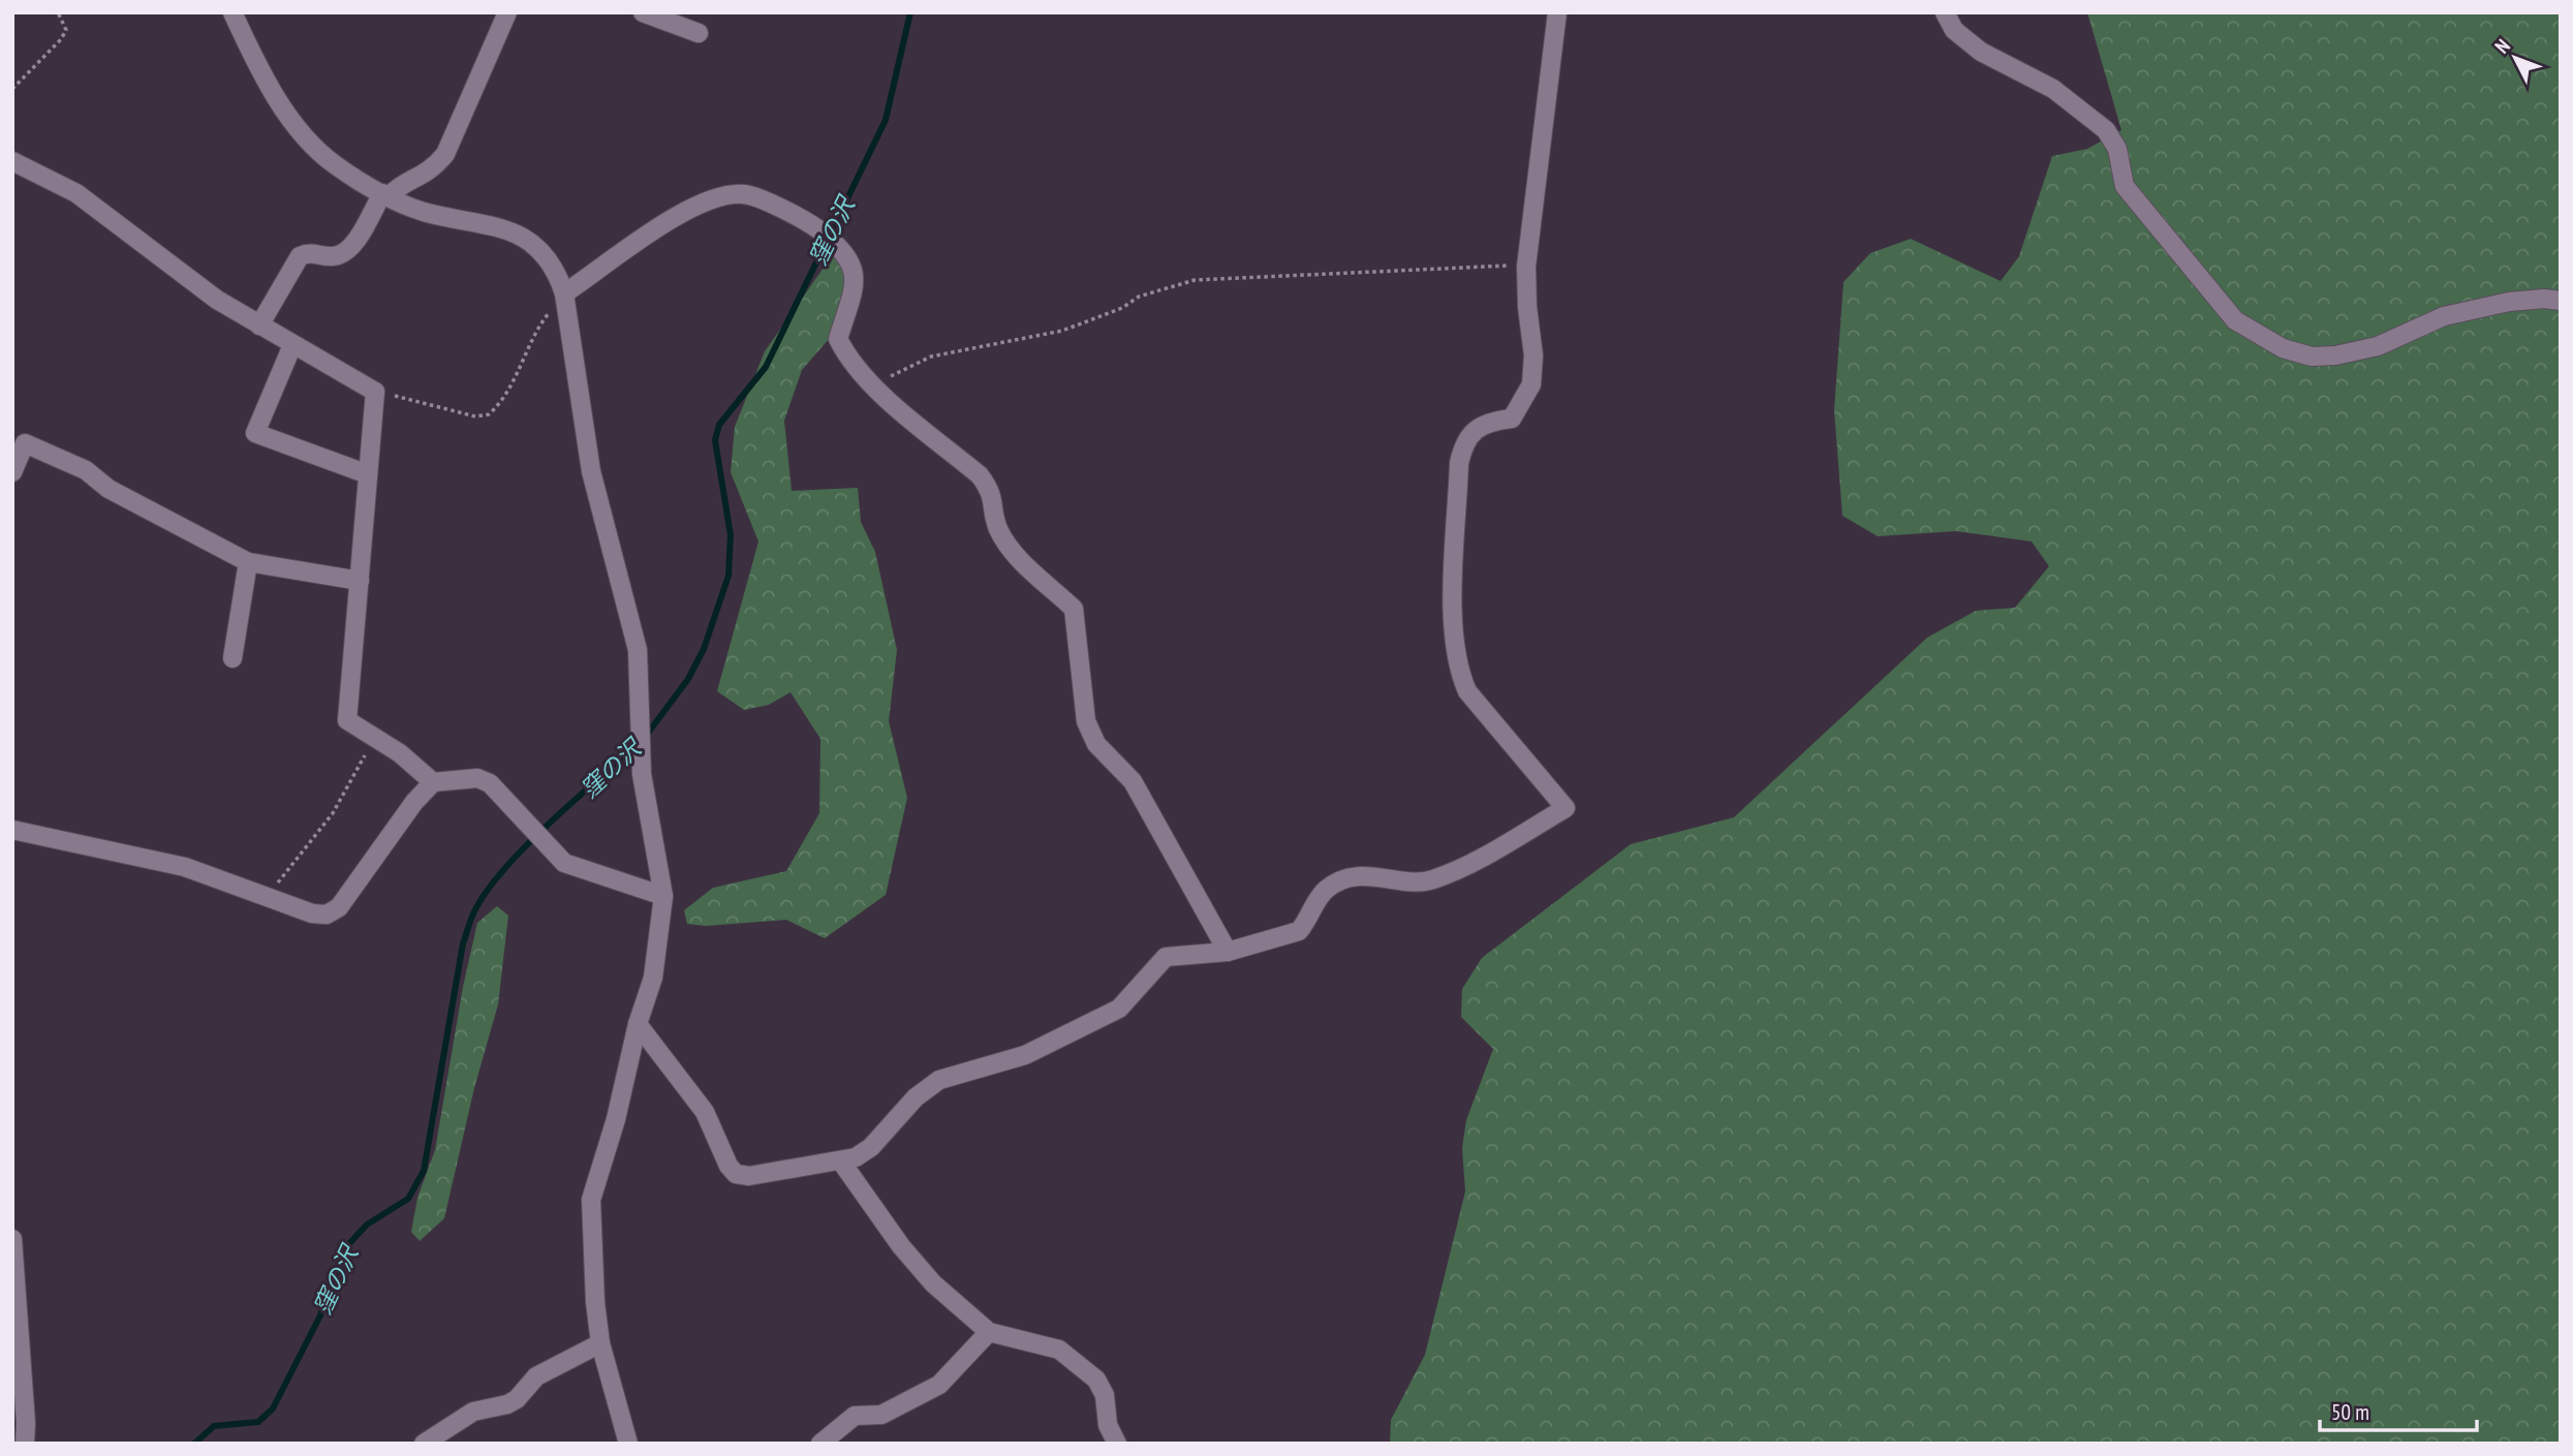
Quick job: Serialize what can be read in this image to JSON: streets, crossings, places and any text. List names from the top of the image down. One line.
{"water":["窪の沢"],"scale_bar":"50 m","north":"top left"}
